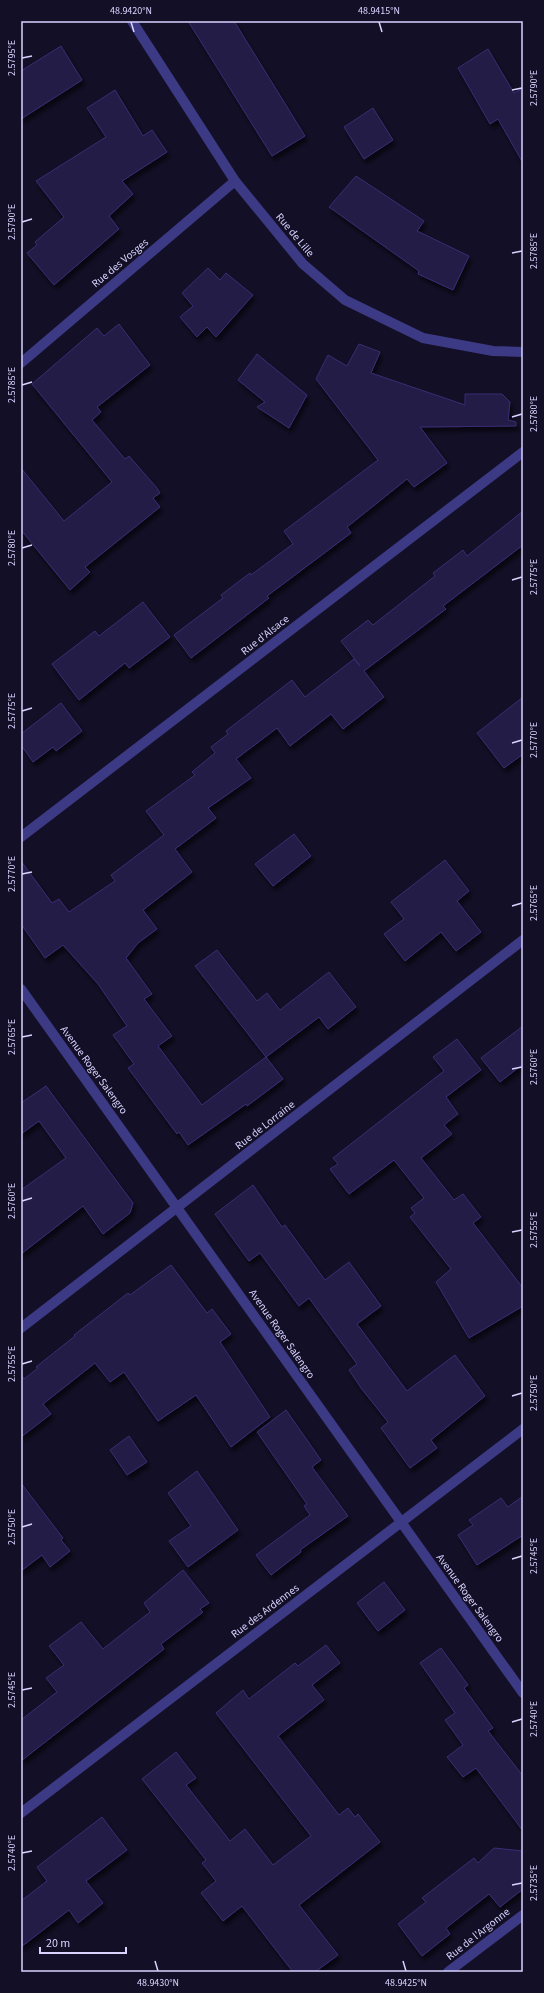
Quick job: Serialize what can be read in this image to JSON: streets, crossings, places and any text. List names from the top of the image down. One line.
{"streets":{"street":["Rue de Lille","Rue des Vosges","Rue d'Alsace","Avenue Roger Salengro","Rue de Lorraine","Rue des Ardennes","Rue de l'Argonne"]},"crossings":[["Rue de Lille","Rue des Vosges"],["Avenue Roger Salengro","Rue de Lorraine"],["Avenue Roger Salengro","Rue des Ardennes"]],"scale_bar":"20 m","coordinates":["48.9420°N","48.9415°N","2.5795°E","2.5790°E","2.5785°E","2.5780°E","2.5775°E","2.5770°E","2.5765°E","2.5760°E","2.5755°E","2.5750°E","2.5745°E","2.5740°E","2.5735°E","48.9430°N","48.9425°N"]}
